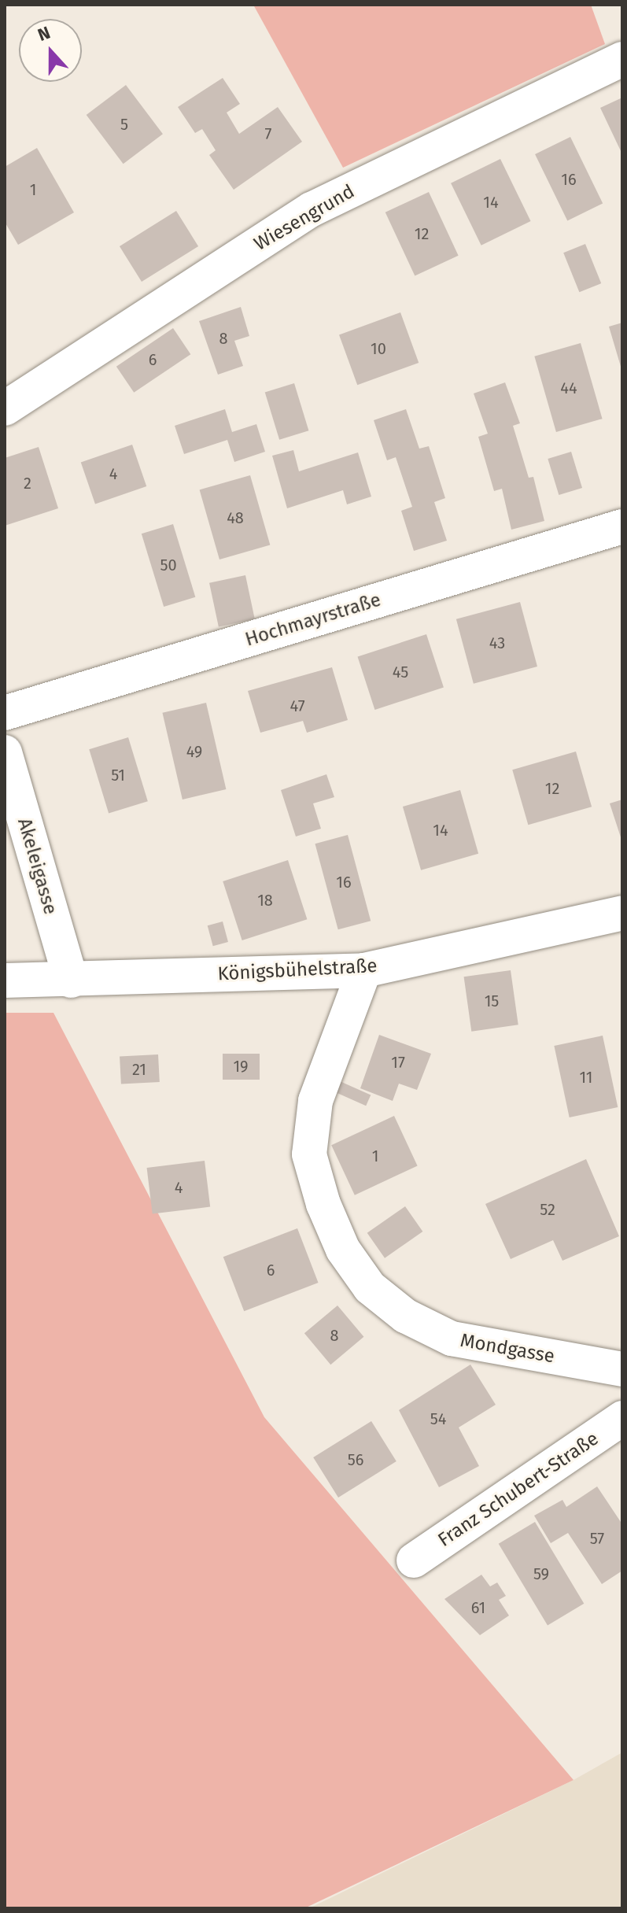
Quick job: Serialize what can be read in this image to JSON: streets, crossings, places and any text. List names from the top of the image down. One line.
{"streets":{"street":["Wiesengrund","Hochmayrstraße","Akeleigasse","Königsbühelstraße","Mondgasse","Franz Schubert-Straße"]},"crossings":[["Akeleigasse","Königsbühelstraße"],["Königsbühelstraße","Mondgasse"]],"house_numbers":["5","7","16","1","14","12","8","10","6","44","4","2","48","50","43","45","47","49","51","12","14","16","18","15","17","19","21","11","1","4","52","6","8","54","56","57","59","61"],"north":"top"}
